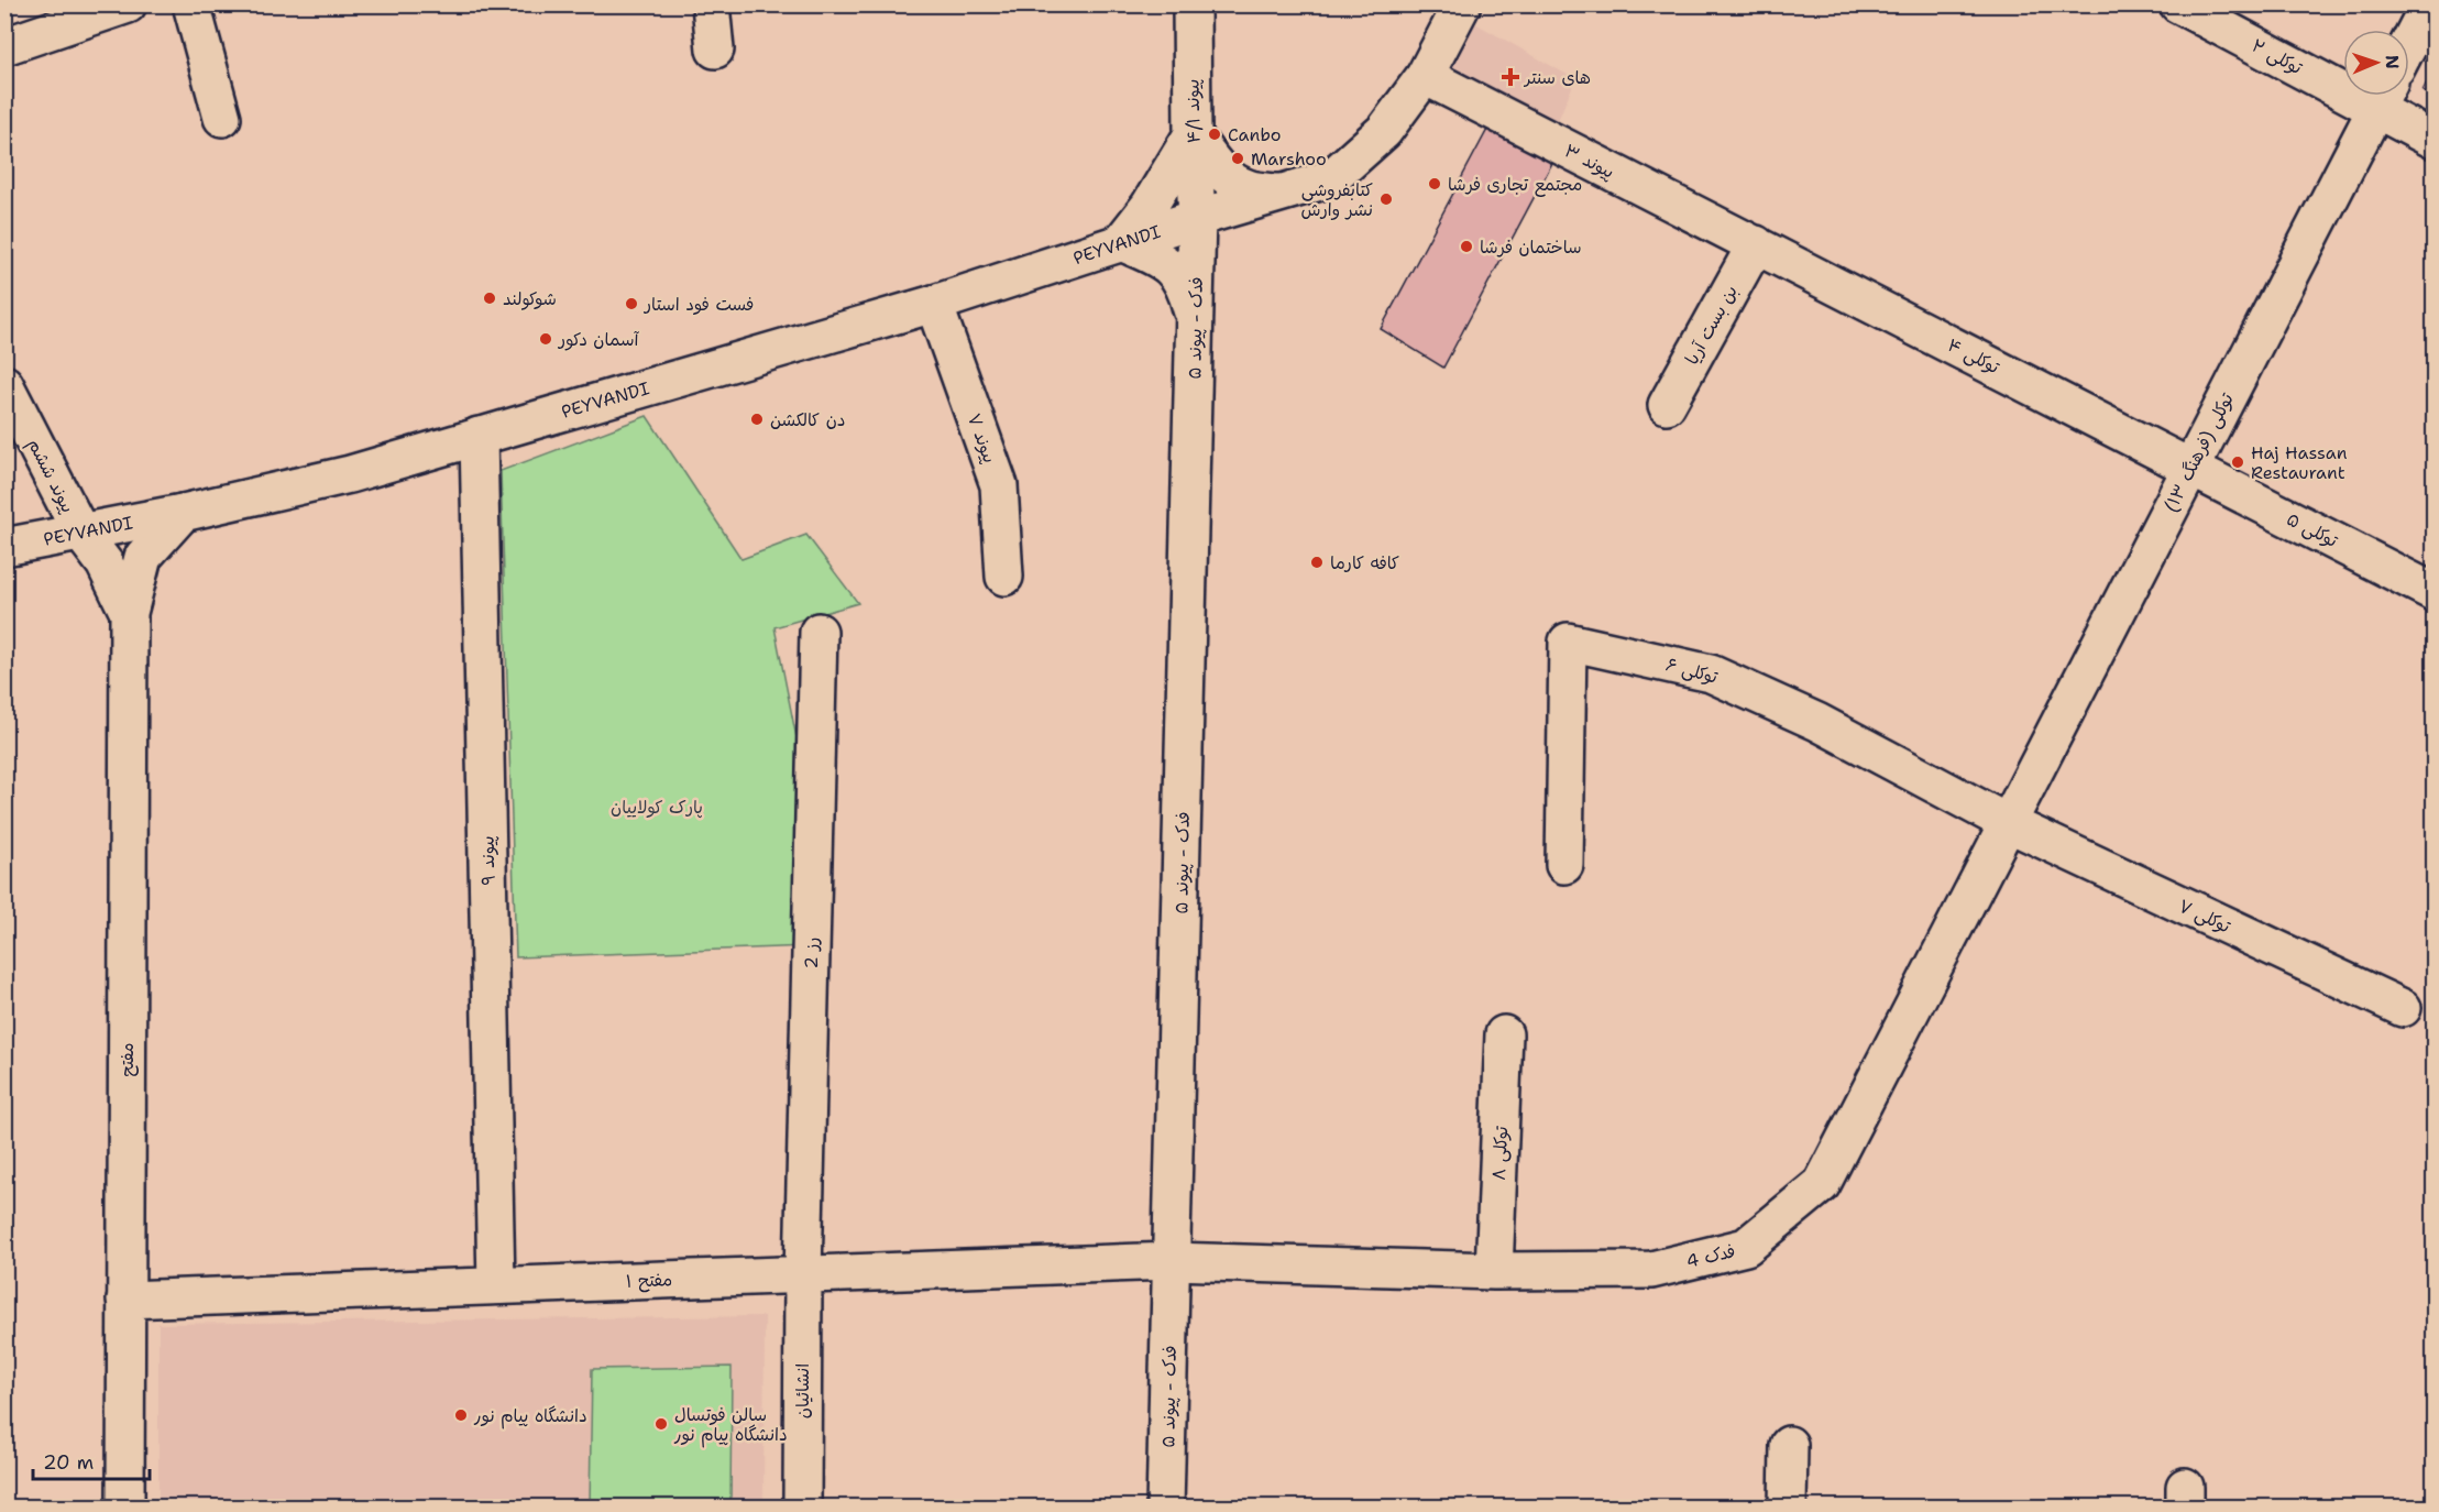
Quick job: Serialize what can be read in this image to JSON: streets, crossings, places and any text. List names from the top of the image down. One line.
{"streets":{"street":["توکلی ۲","پیوند ۴/۱","پیوند ۳","PEYVANDI","بن بست آریا","فدک - پیوند ۵","توکلی ۴","پیوند ۷","توکلی (فرهنگ ۱۳)","پیوند ششم","توکلی ۵","توکلی ۶","پیوند ۹","توکلی ۷","رز 2","مفتح","توکلی ۸","فدک 4","مفتح ۱","انشائیان"]},"crossings":[["توکلی ۲","توکلی (فرهنگ ۱۳)"],["پیوند ۴/۱","PEYVANDI"],["پیوند ۴/۱","فدک - پیوند ۵"],["پیوند ۳","بن بست آریا"],["پیوند ۳","توکلی ۴"],["PEYVANDI","فدک - پیوند ۵"],["PEYVANDI","پیوند ۷"],["PEYVANDI","پیوند ششم"],["PEYVANDI","پیوند ۹"],["بن بست آریا","توکلی ۴"],["فدک - پیوند ۵","فدک 4"],["فدک - پیوند ۵","مفتح ۱"],["توکلی ۴","توکلی (فرهنگ ۱۳)"],["توکلی ۴","توکلی ۵"],["توکلی (فرهنگ ۱۳)","توکلی ۵"],["توکلی (فرهنگ ۱۳)","توکلی ۶"],["توکلی (فرهنگ ۱۳)","توکلی ۷"],["توکلی (فرهنگ ۱۳)","فدک 4"],["پیوند ششم","مفتح"],["توکلی ۶","توکلی ۷"],["توکلی ۶","فدک 4"],["پیوند ۹","مفتح ۱"],["توکلی ۷","فدک 4"],["رز 2","مفتح ۱"],["رز 2","انشائیان"],["مفتح","مفتح ۱"],["توکلی ۸","فدک 4"],["فدک 4","مفتح ۱"],["مفتح ۱","انشائیان"]],"parks":["پارک کولاییان"],"places":{"health":["های سنتر"],"other":["Canbo","Marshoo","مجتمع تجاری فرشا","کتابفروشی نشر وارش","ساختمان فرشا","شوکولند","فست فود استار","آسمان دکور","دن کالکشن","Haj Hassan Restaurant","کافه کارما","دانشگاه پیام نور","سالن فوتسال دانشگاه پیام نور"]},"scale_bar":"20 m","north":"right"}
